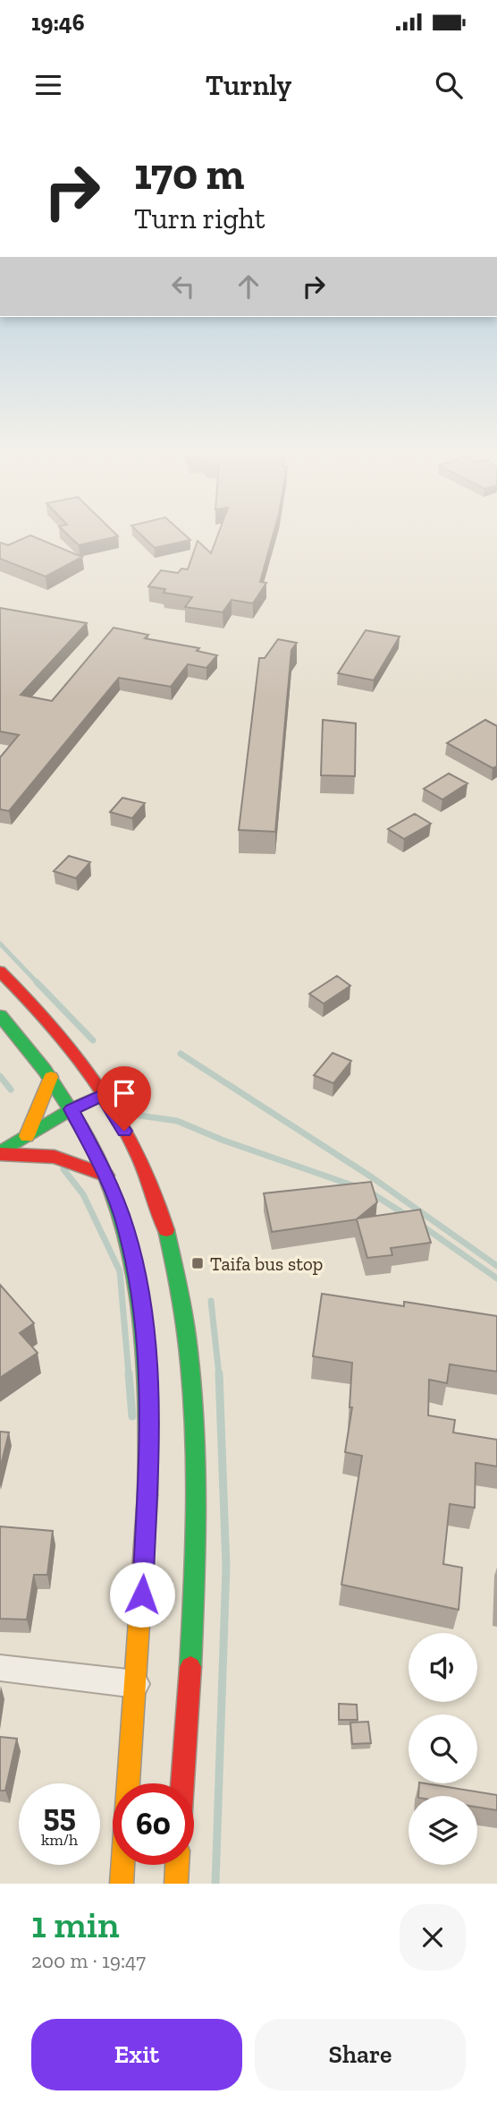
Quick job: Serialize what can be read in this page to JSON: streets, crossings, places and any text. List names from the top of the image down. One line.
{"places":{"transit":["Taifa bus stop"]},"page":{"status":"19:46","header":"Turnly","turn":["170 m","Turn right"],"speed":"55 km/h","limit":"60","heading":["1 min","200 m · 19:47"],"buttons":["Exit","Share"]}}
